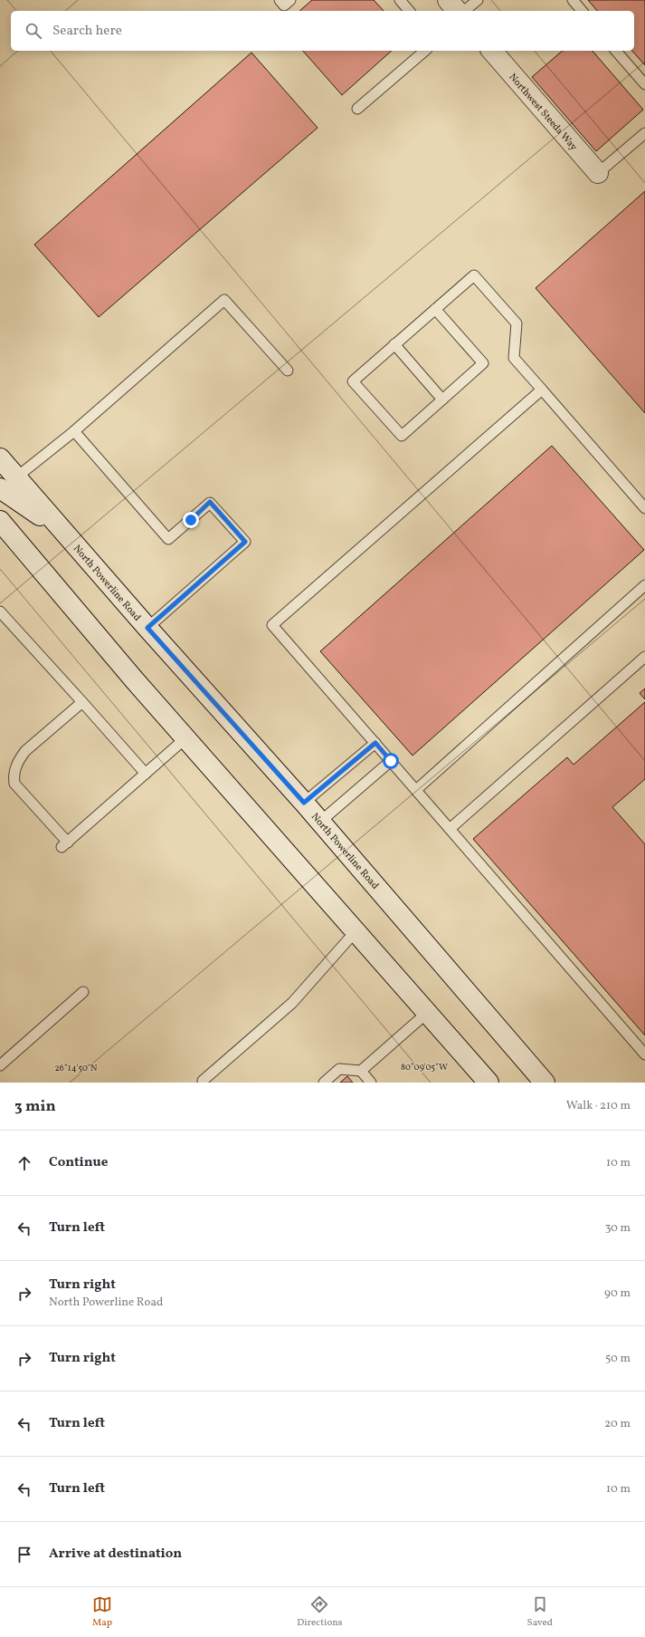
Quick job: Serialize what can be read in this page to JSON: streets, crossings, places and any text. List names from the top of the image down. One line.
{"streets":{"main road":["Northwest Steeda Way","North Powerline Road"]},"page":{"search":"Search here","heading":["3 min","Walk · 210 m"],"list":[["Continue","10 m"],["Turn left","30 m"],["Turn right","North Powerline Road","90 m"],["Turn right","50 m"],["Turn left","20 m"],["Turn left","10 m"],"Arrive at destination"],"nav":["Map","Directions","Saved"]},"coordinates":["80°09'05\"W","26°14'50\"N"]}
